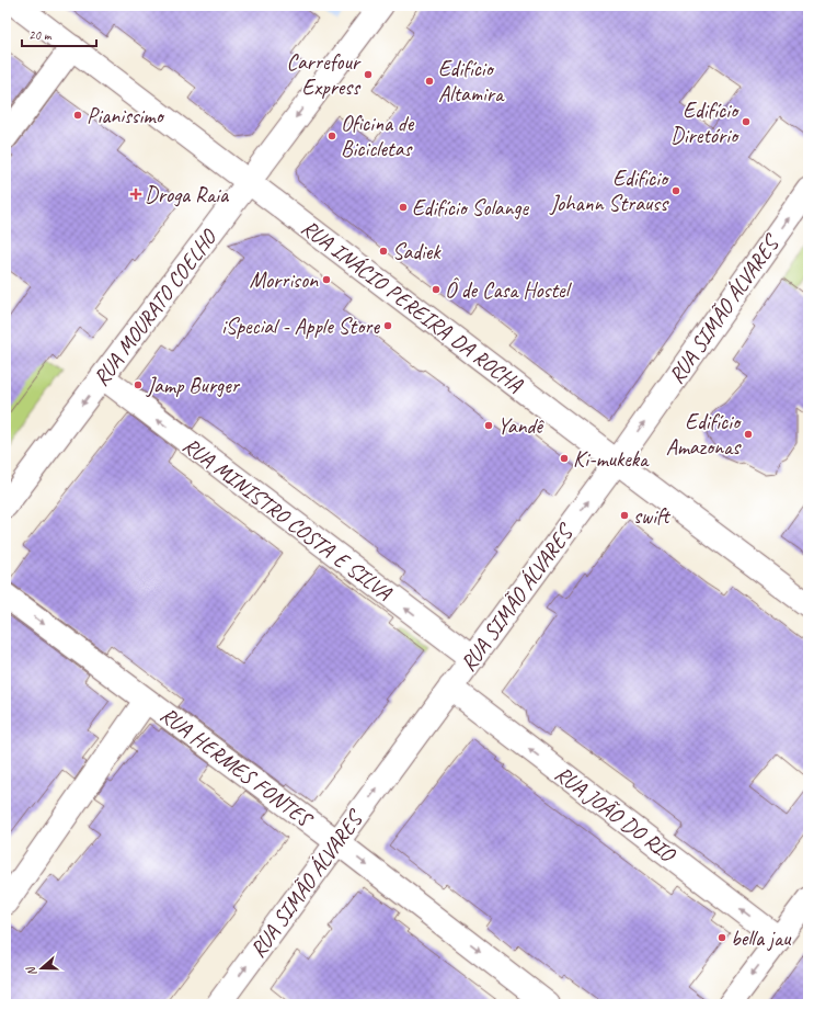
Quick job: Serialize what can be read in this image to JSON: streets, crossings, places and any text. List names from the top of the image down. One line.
{"streets":{"street":["RUA INÁCIO PEREIRA DA ROCHA","RUA MOURATO COELHO","RUA SIMÃO ÁLVARES","RUA MINISTRO COSTA E SILVA","RUA HERMES FONTES","RUA JOÃO DO RIO"]},"crossings":[["RUA INÁCIO PEREIRA DA ROCHA","RUA MOURATO COELHO"],["RUA INÁCIO PEREIRA DA ROCHA","RUA SIMÃO ÁLVARES"],["RUA MOURATO COELHO","RUA MINISTRO COSTA E SILVA"],["RUA SIMÃO ÁLVARES","RUA MINISTRO COSTA E SILVA"],["RUA SIMÃO ÁLVARES","RUA HERMES FONTES"],["RUA SIMÃO ÁLVARES","RUA JOÃO DO RIO"]],"one_way":["RUA MOURATO COELHO","RUA SIMÃO ÁLVARES","RUA MINISTRO COSTA E SILVA","RUA HERMES FONTES","RUA JOÃO DO RIO"],"places":{"other":["Carrefour Express","Edifício Altamira","Pianissimo","Edifício Diretório","Oficina de Bicicletas","Edifício Johann Strauss","Edifício Solange","Sadiek","Morrison","Ô de Casa Hostel","iSpecial - Apple Store","Jamp Burger","Yandê","Edifício Amazonas","Ki-mukeka","swift","bella jau"],"health":["Droga Raia"]},"scale_bar":"20 m","north":"left"}
